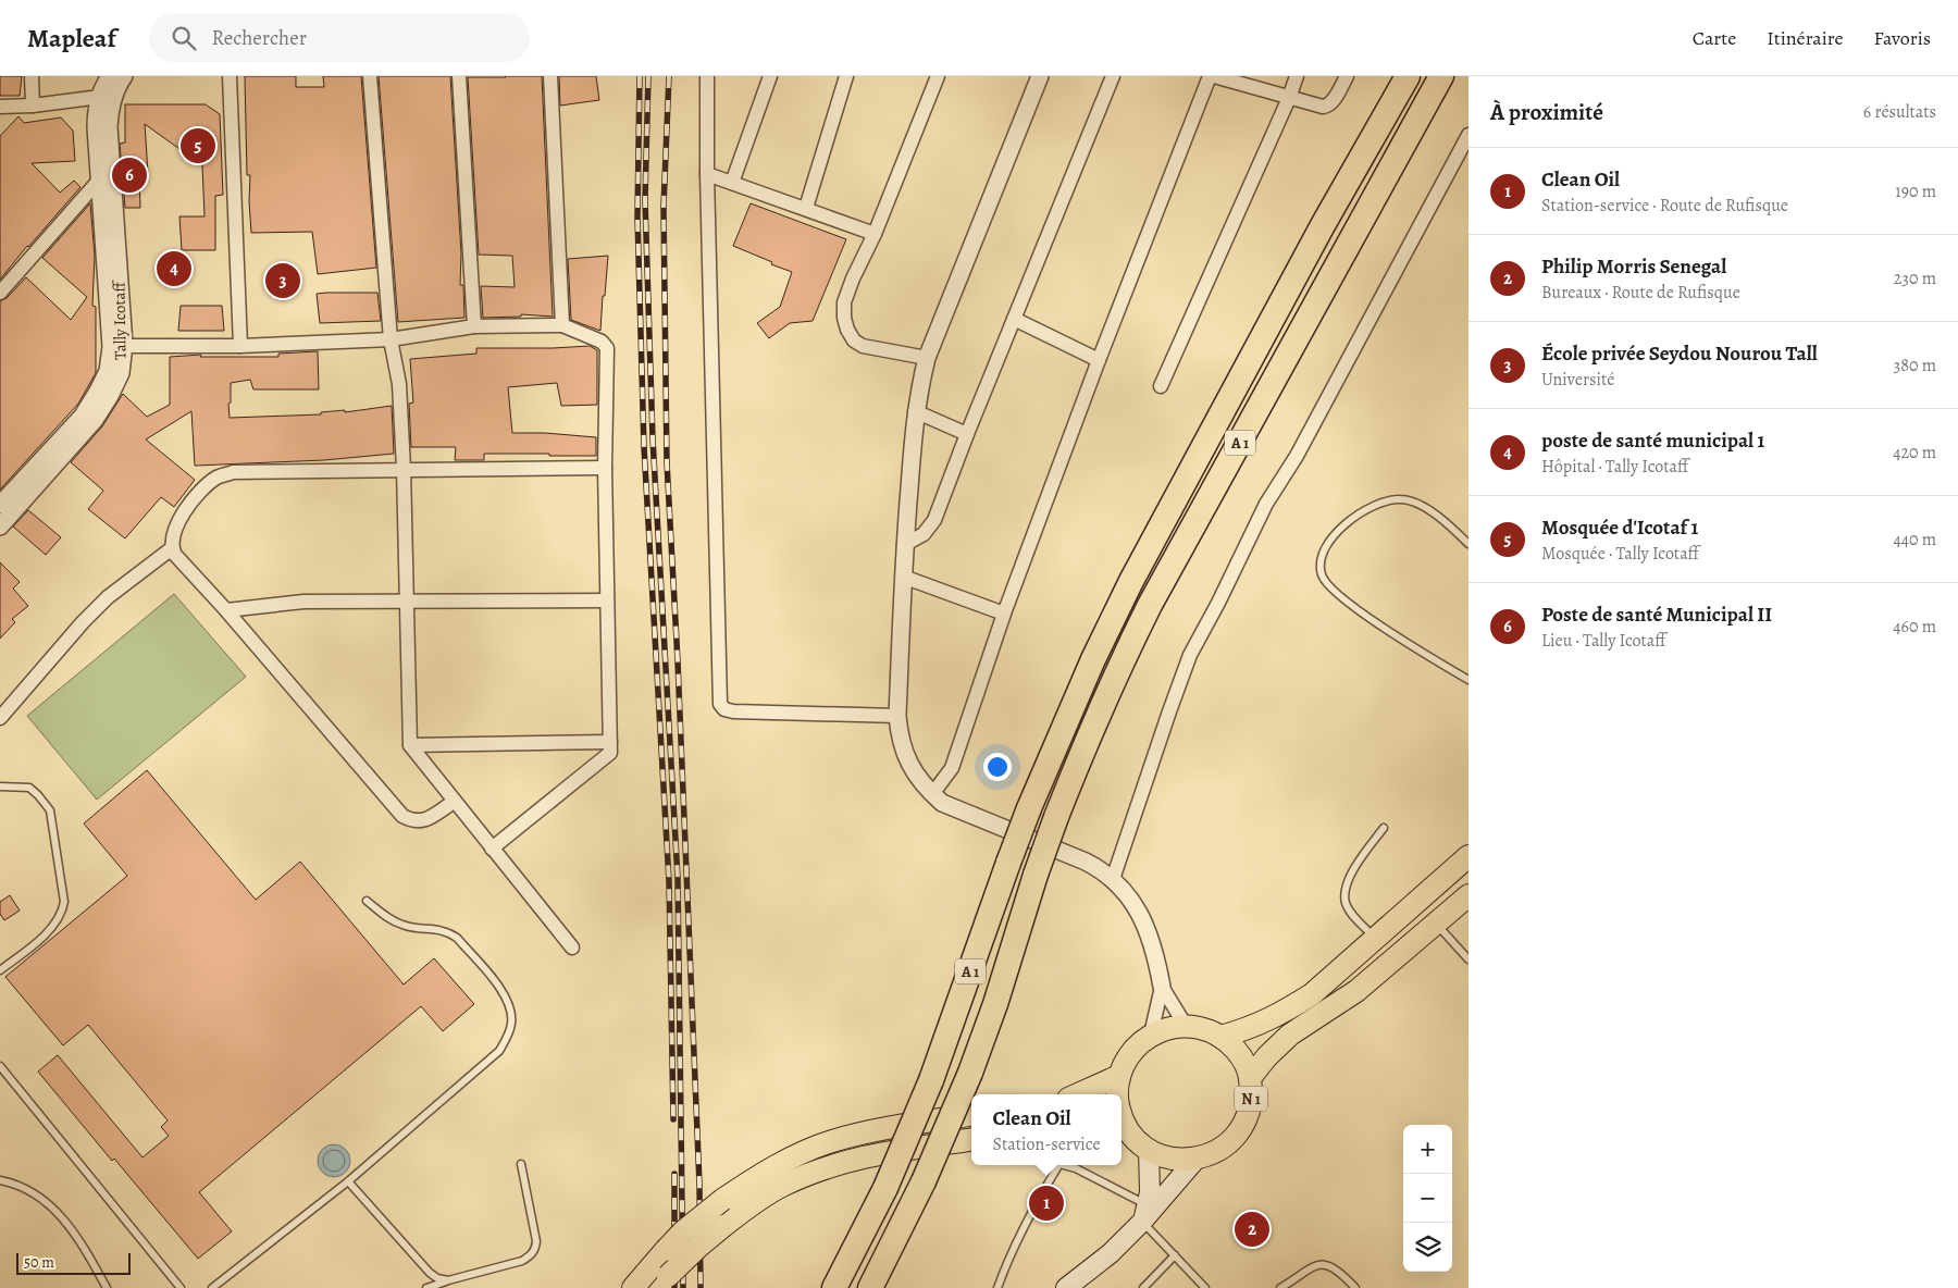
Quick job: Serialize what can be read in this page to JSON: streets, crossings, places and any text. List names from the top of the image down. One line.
{"streets":{"highway":["A 1","N 1"],"street":["Tally Icotaff"]},"scale_bar":"50 m","page":{"header":"Mapleaf","search":"Rechercher","nav":["Carte","Itinéraire","Favoris"],"heading":["À proximité","6 résultats"],"pins":["5","6","4","3","1","2"],"list":[{"mark":"1","name":"Clean Oil","note":"Station-service · Route de Rufisque","value":"190 m"},{"mark":"2","name":"Philip Morris Senegal","note":"Bureaux · Route de Rufisque","value":"230 m"},{"mark":"3","name":"École privée Seydou Nourou Tall","note":"Université","value":"380 m"},{"mark":"4","name":"poste de santé municipal 1","note":"Hôpital · Tally Icotaff","value":"420 m"},{"mark":"5","name":"Mosquée d'Icotaf 1","note":"Mosquée · Tally Icotaff","value":"440 m"},{"mark":"6","name":"Poste de santé Municipal II","note":"Lieu · Tally Icotaff","value":"460 m"}],"popup":["Clean Oil","Station-service"],"map_buttons":["+","−"],"scale":"50 m"}}
